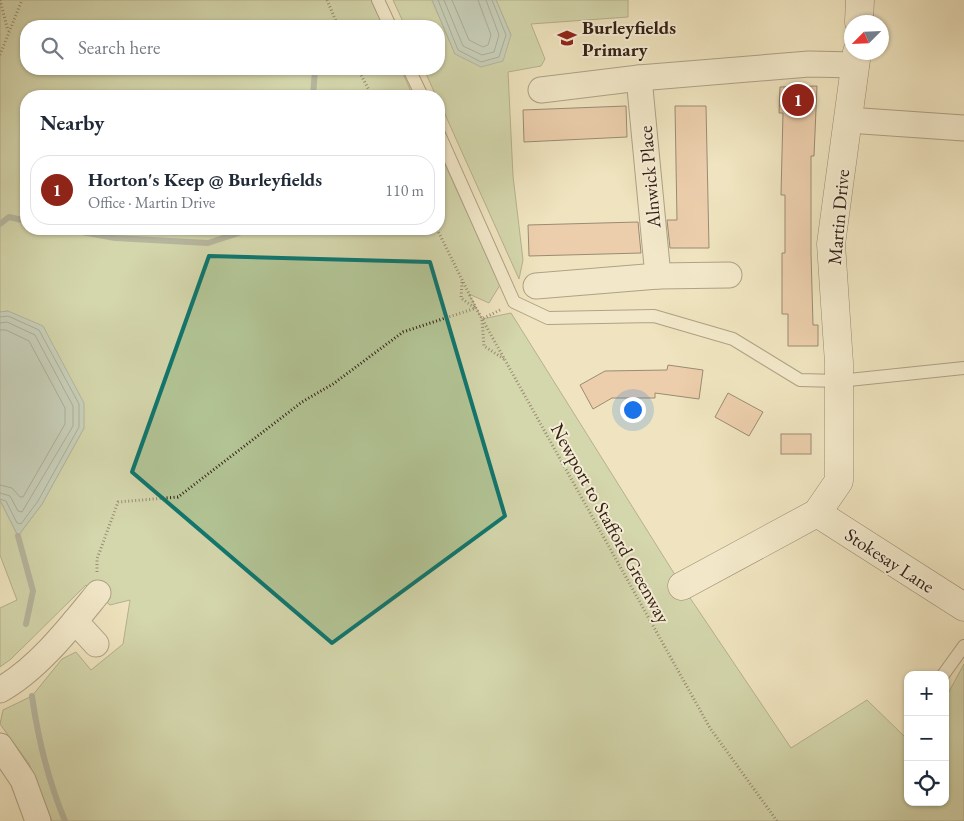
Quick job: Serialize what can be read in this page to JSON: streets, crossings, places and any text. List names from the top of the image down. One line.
{"streets":{"street":["Alnwick Place","Martin Drive","Stokesay Lane"],"path":["Newport to Stafford Greenway"]},"crossings":[["Martin Drive","Stokesay Lane"]],"places":{"school or university":["Burleyfields Primary"]},"north":"bottom left","page":{"search":"Search here","pins":"1","heading":"Nearby","list":[{"mark":"1","name":"Horton's Keep @ Burleyfields","note":"Office · Martin Drive","value":"110 m"}],"map_buttons":["+","−"]}}
